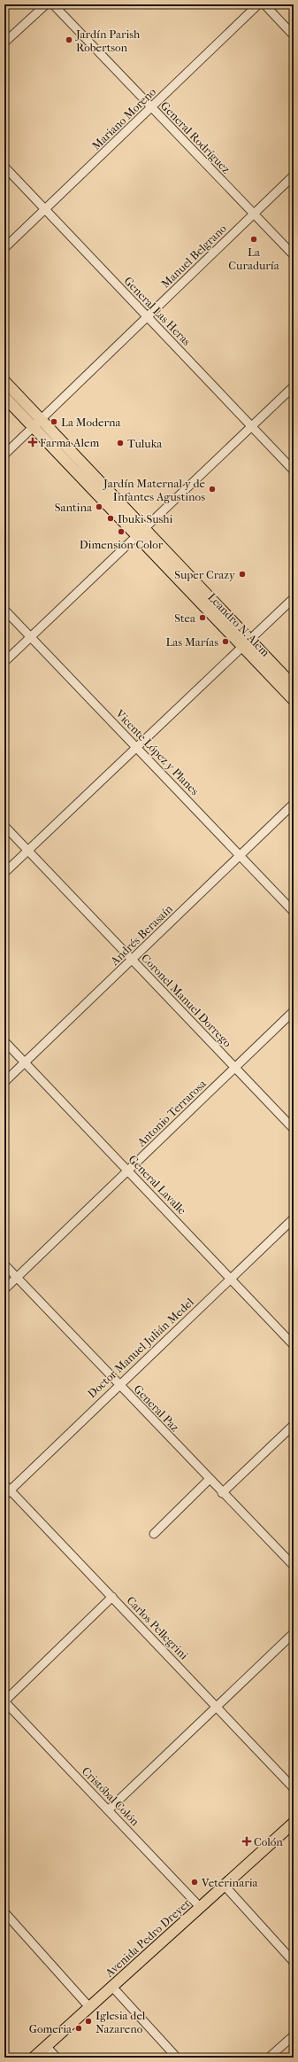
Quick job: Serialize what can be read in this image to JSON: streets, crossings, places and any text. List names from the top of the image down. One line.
{"streets":{"main road":["Leandro N. Alem","Avenida Pedro Dreyer"],"street":["Mariano Moreno","General Rodríguez","Manuel Belgrano","General Las Heras","Vicente López y Planes","Andrés Berasaín","Coronel Manuel Dorrego","Antonio Terrarosa","General Lavalle","Doctor Manuel Julián Medel","General Paz","Carlos Pellegrini","Cristóbal Colón"]},"crossings":[["Mariano Moreno","General Rodríguez"],["Mariano Moreno","General Las Heras"],["General Rodríguez","Manuel Belgrano"],["Manuel Belgrano","General Las Heras"],["Manuel Belgrano","Leandro N. Alem"],["Vicente López y Planes","Andrés Berasaín"],["Andrés Berasaín","Coronel Manuel Dorrego"],["Andrés Berasaín","General Lavalle"],["Coronel Manuel Dorrego","Antonio Terrarosa"],["Antonio Terrarosa","General Lavalle"],["Antonio Terrarosa","General Paz"],["General Lavalle","Doctor Manuel Julián Medel"],["Doctor Manuel Julián Medel","General Paz"],["Doctor Manuel Julián Medel","Carlos Pellegrini"],["Cristóbal Colón","Avenida Pedro Dreyer"]],"places":{"other":["Jardín Parish Robertson","La Curaduría","La Moderna","Tuluka","Jardín Maternal y de Infantes Agustinos","Santina","Ibuki Sushi","Dimension Color","Super Crazy","Stea","Las Marías","Veterinaria","Iglesia del Nazareno","Gomeria"],"health":["Farma Alem","Colón"]}}
